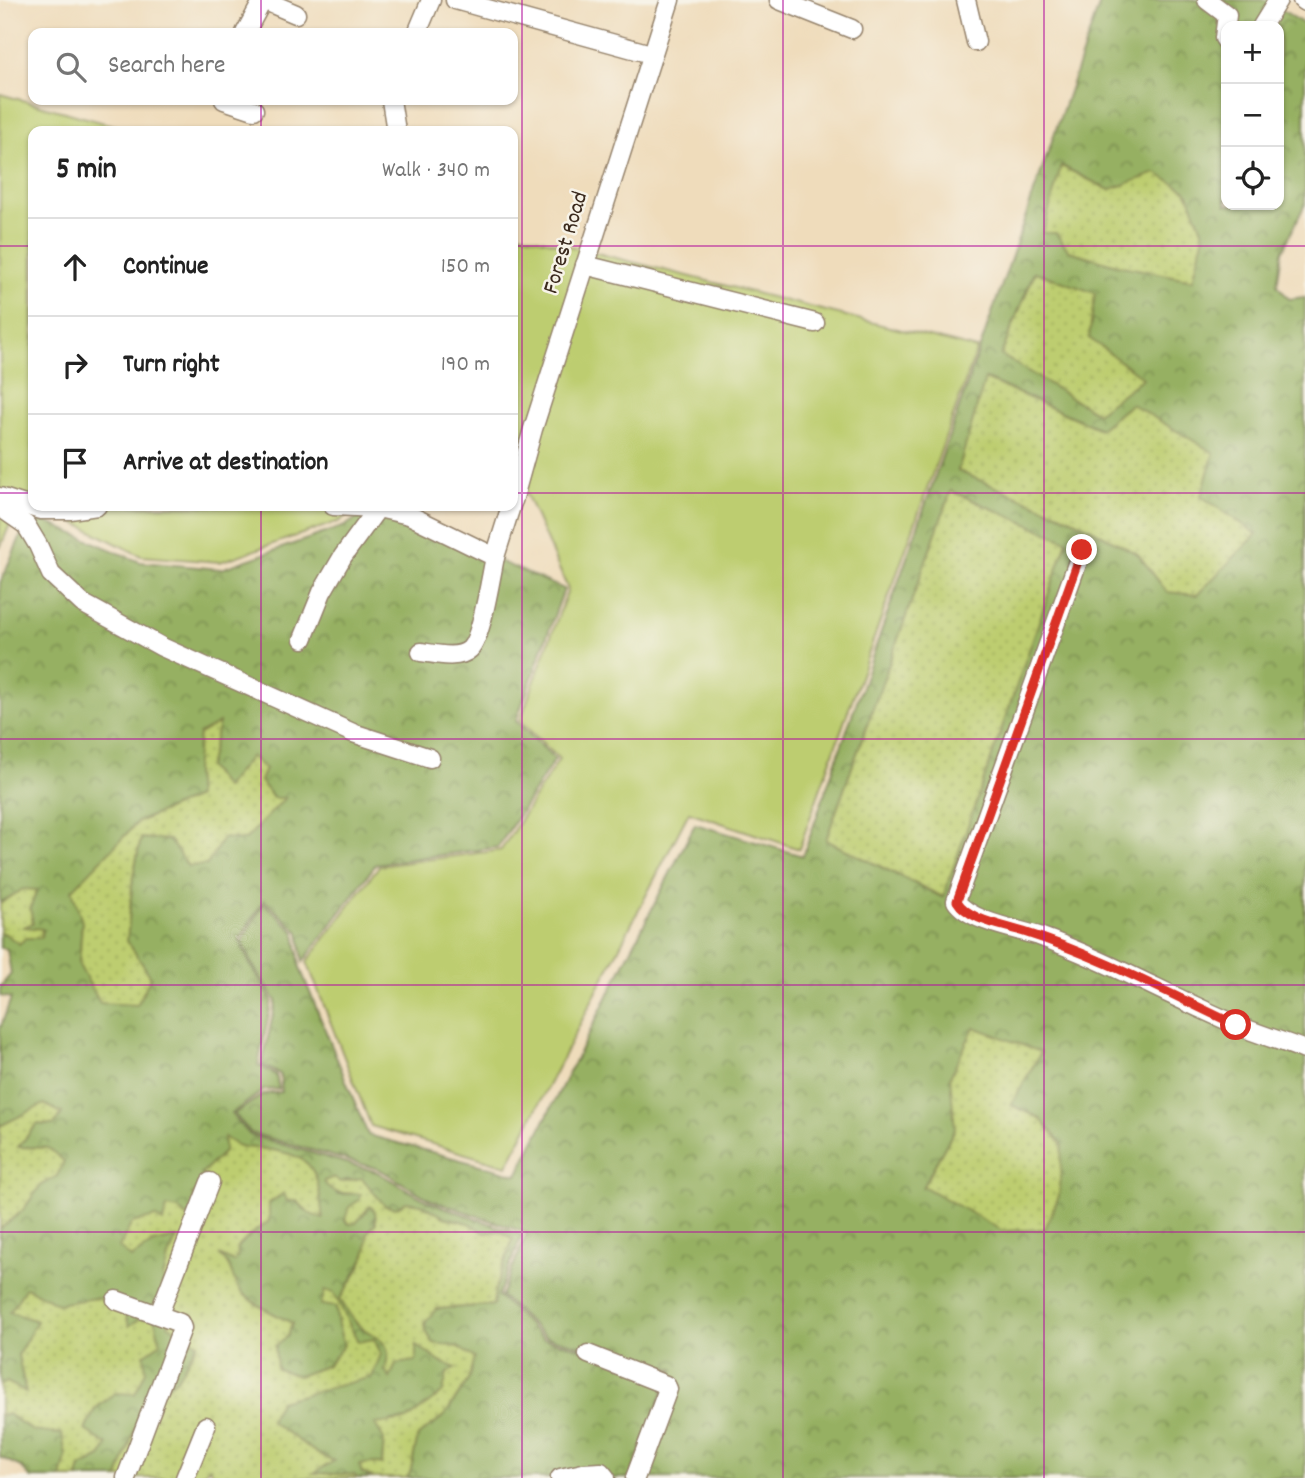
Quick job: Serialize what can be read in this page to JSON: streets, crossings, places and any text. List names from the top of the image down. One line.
{"streets":{"street":["Forest Road"]},"page":{"map_buttons":["+","−"],"search":"Search here","heading":["5 min","Walk · 340 m"],"list":[["Continue","150 m"],["Turn right","190 m"],"Arrive at destination"]}}
